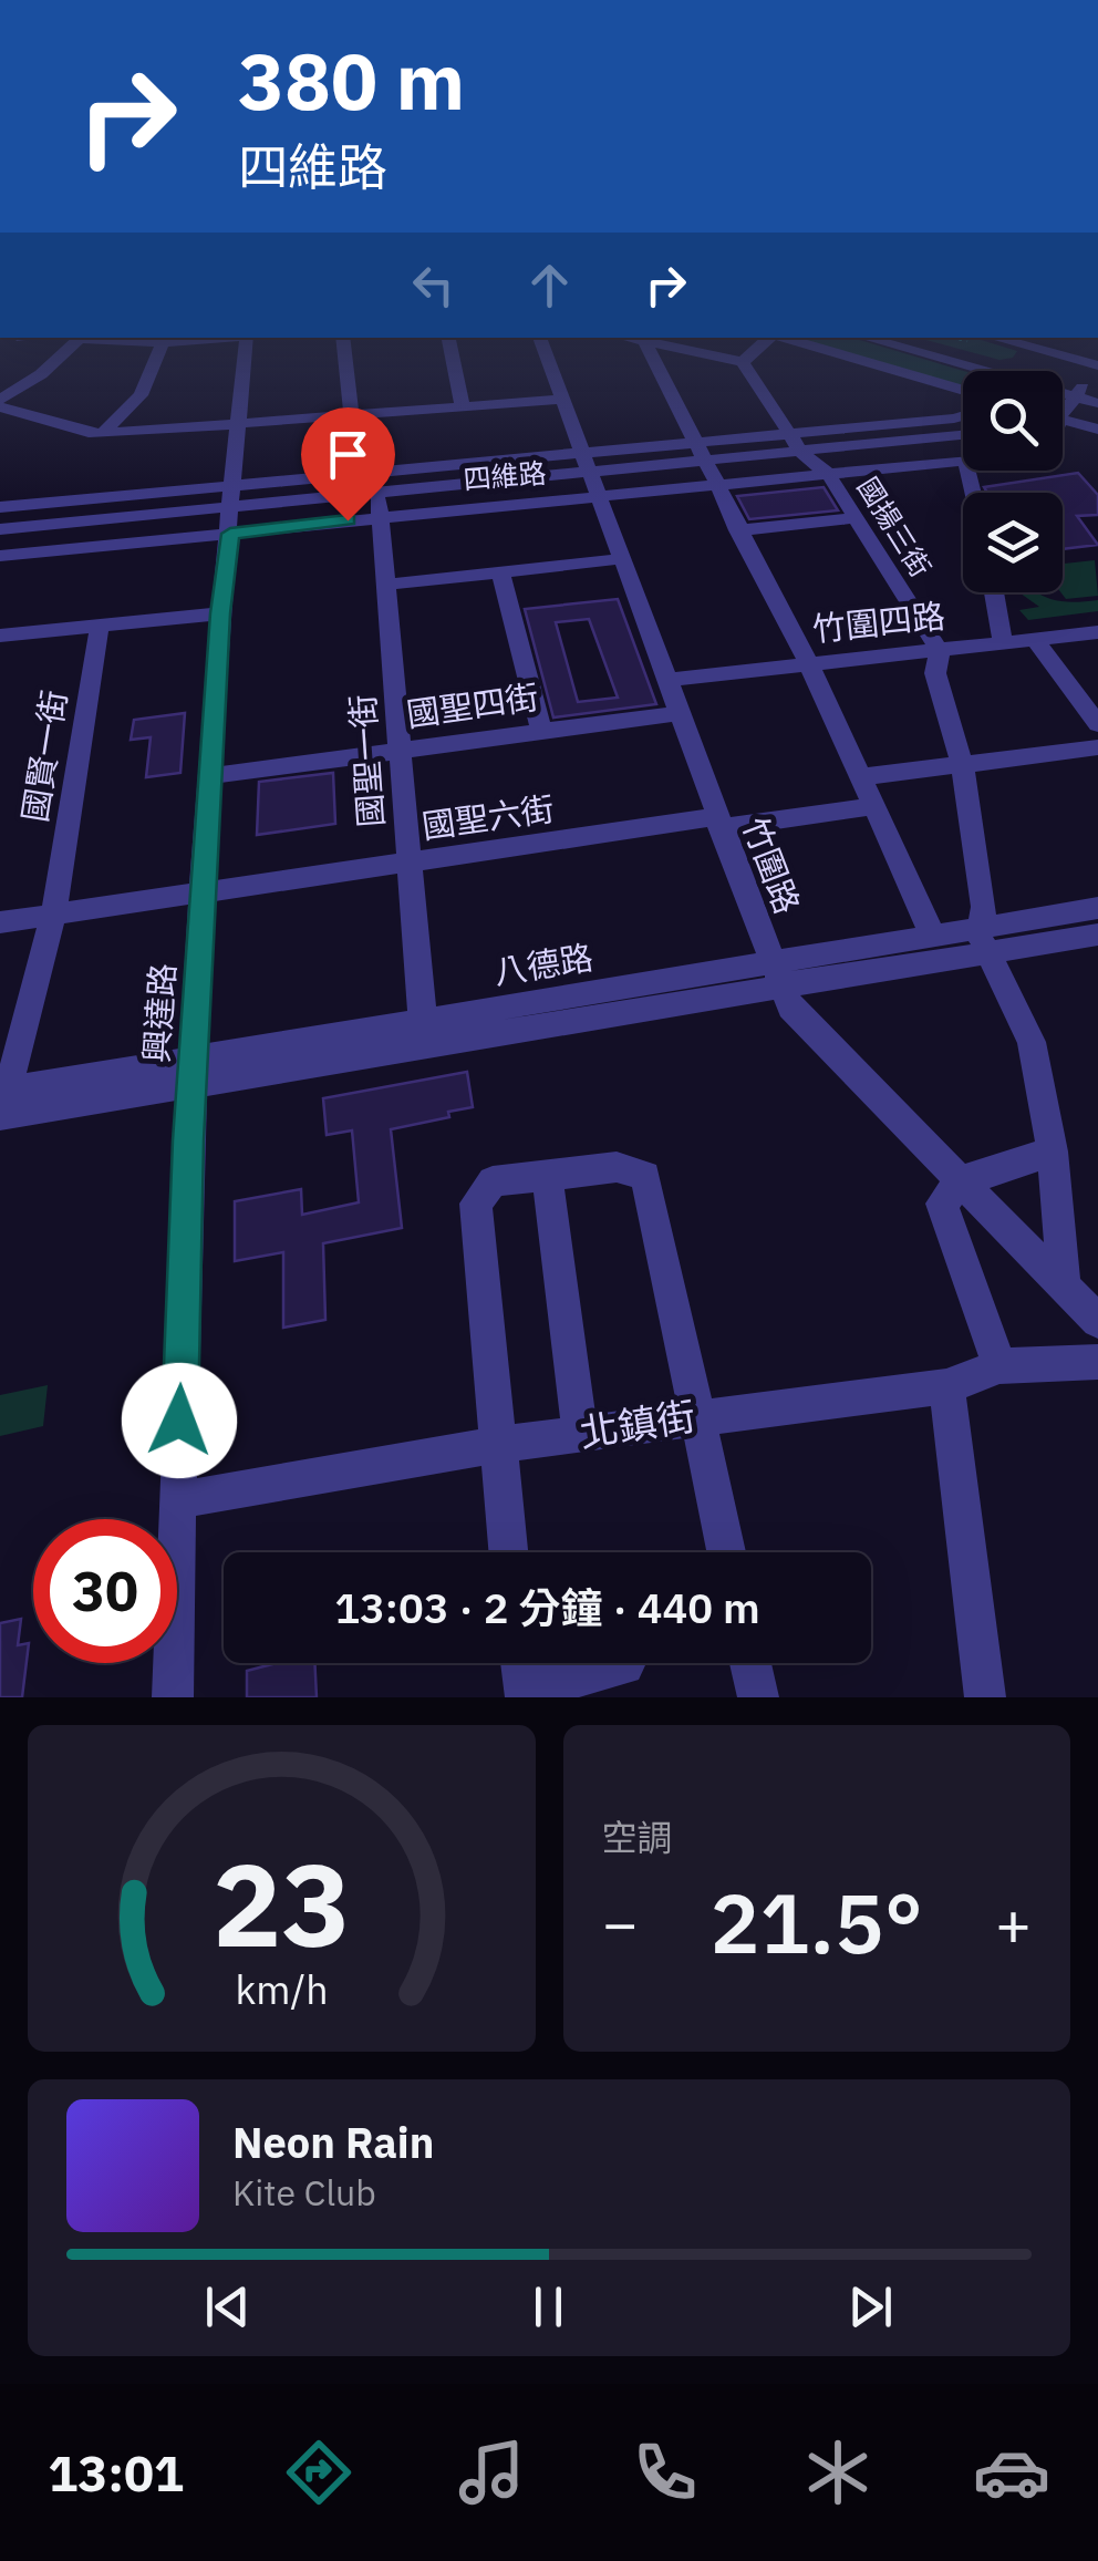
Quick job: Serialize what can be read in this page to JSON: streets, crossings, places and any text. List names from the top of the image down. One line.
{"streets":{"street":["四維路","國揚三街","竹圍四路","國聖四街","國賢一街","國聖一街","國聖六街","竹圍路","八德路","興達路","北鎮街"]},"crossings":[["四維路","國揚三街"],["四維路","國聖一街"],["四維路","竹圍路"],["四維路","興達路"],["國揚三街","竹圍四路"],["竹圍四路","竹圍路"],["國聖四街","國聖一街"],["國聖四街","竹圍路"],["國聖四街","興達路"],["國賢一街","國聖六街"],["國賢一街","八德路"],["國聖一街","國聖六街"],["國聖一街","八德路"],["國聖六街","竹圍路"],["國聖六街","興達路"],["竹圍路","八德路"],["八德路","興達路"],["興達路","北鎮街"]],"page":{"turn":["380 m","四維路"],"limit":"30","trip":"13:03 · 2 分鐘 · 440 m","tile":"空調","heat":["−","21.5°","+"],"song":["Neon Rain","Kite Club"],"tabs":"13:01","gauge":["23","km/h"]}}
